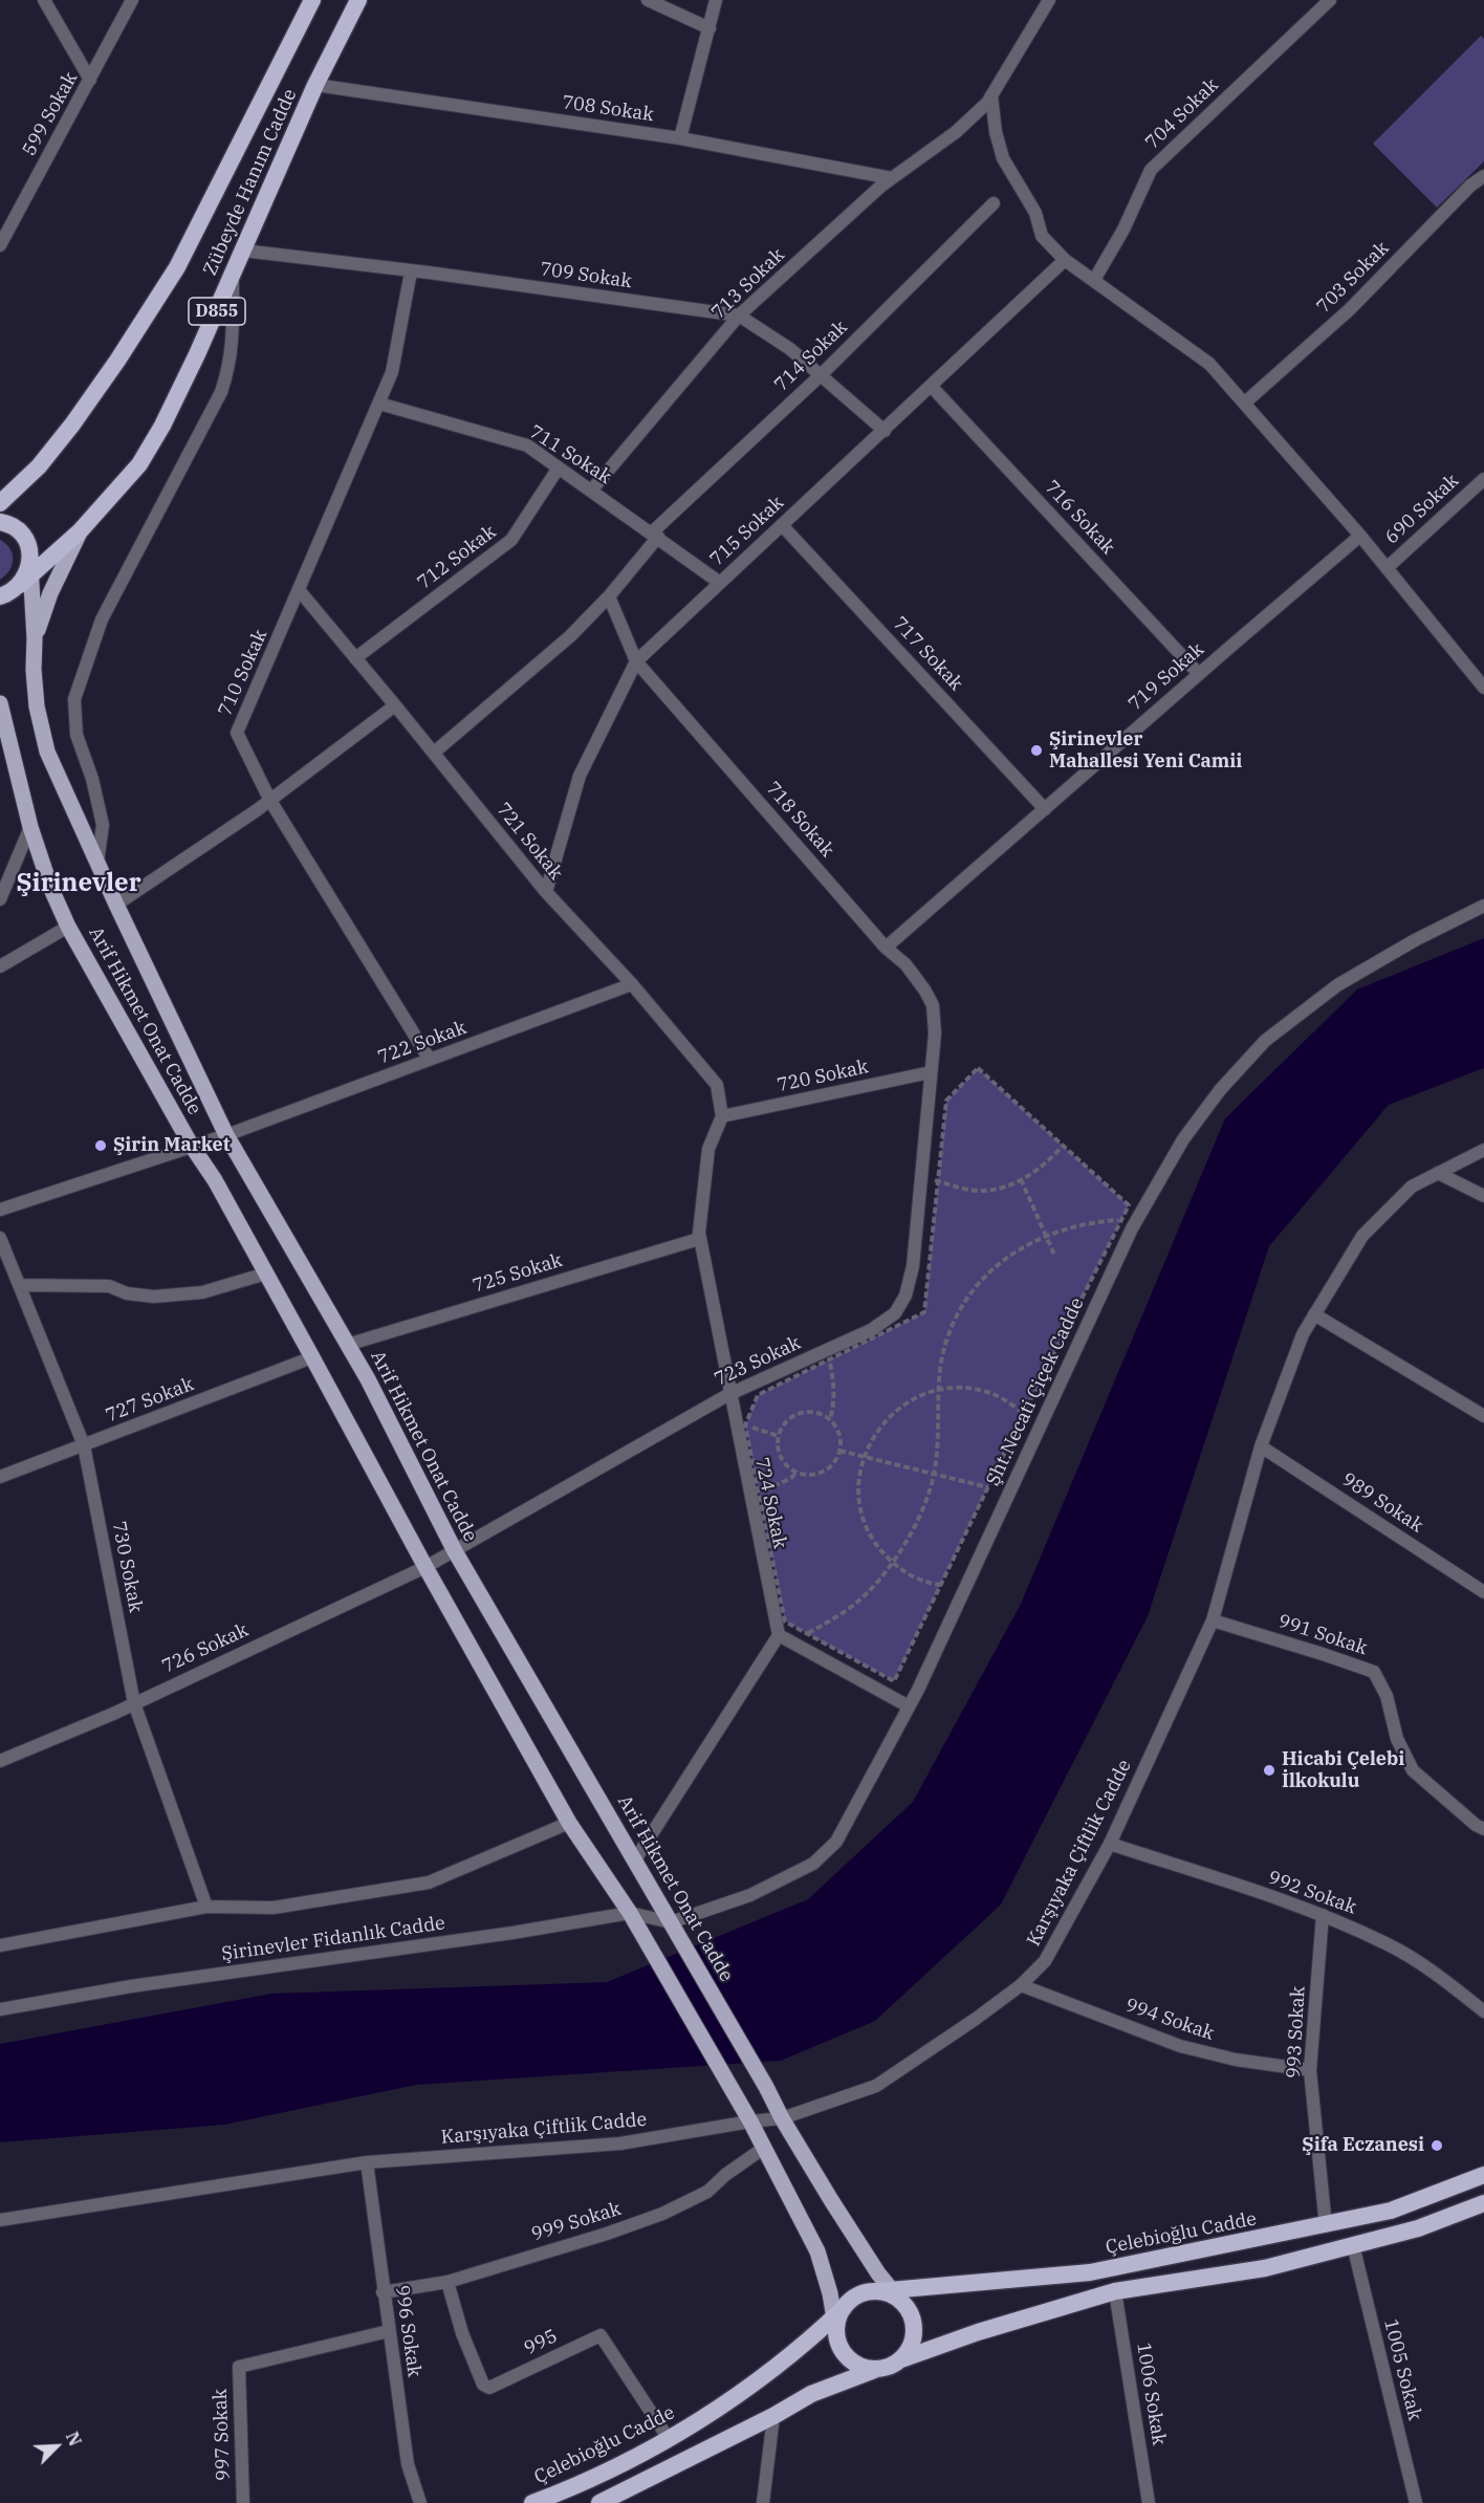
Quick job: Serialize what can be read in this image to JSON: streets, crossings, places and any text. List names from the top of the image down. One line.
{"streets":{"highway":["Zübeyde Hanım Cadde","D855","Çelebioğlu Cadde"],"main road":["Arif Hikmet Onat Cadde"],"street":["708 Sokak","599 Sokak","704 Sokak","709 Sokak","703 Sokak","713 Sokak","714 Sokak","711 Sokak","690 Sokak","716 Sokak","715 Sokak","712 Sokak","717 Sokak","710 Sokak","719 Sokak","718 Sokak","721 Sokak","722 Sokak","720 Sokak","725 Sokak","723 Sokak","Şht.Necati Çiçek Cadde","727 Sokak","724 Sokak","989 Sokak","730 Sokak","991 Sokak","726 Sokak","Karşıyaka Çiftlik Cadde","992 Sokak","Şirinevler Fidanlık Cadde","994 Sokak","993 Sokak","999 Sokak","996 Sokak","995","1005 Sokak","1006 Sokak","997 Sokak"]},"crossings":[["708 Sokak","Zübeyde Hanım Cadde"],["708 Sokak","713 Sokak"],["Zübeyde Hanım Cadde","709 Sokak"],["Zübeyde Hanım Cadde","Arif Hikmet Onat Cadde"],["709 Sokak","713 Sokak"],["709 Sokak","714 Sokak"],["709 Sokak","715 Sokak"],["709 Sokak","710 Sokak"],["713 Sokak","711 Sokak"],["714 Sokak","711 Sokak"],["714 Sokak","718 Sokak"],["714 Sokak","721 Sokak"],["711 Sokak","715 Sokak"],["711 Sokak","712 Sokak"],["711 Sokak","710 Sokak"],["716 Sokak","715 Sokak"],["716 Sokak","719 Sokak"],["715 Sokak","717 Sokak"],["715 Sokak","718 Sokak"],["715 Sokak","721 Sokak"],["712 Sokak","721 Sokak"],["717 Sokak","719 Sokak"],["710 Sokak","721 Sokak"],["710 Sokak","722 Sokak"],["719 Sokak","718 Sokak"],["718 Sokak","720 Sokak"],["718 Sokak","723 Sokak"],["721 Sokak","722 Sokak"],["721 Sokak","720 Sokak"],["721 Sokak","724 Sokak"],["Arif Hikmet Onat Cadde","722 Sokak"],["Arif Hikmet Onat Cadde","725 Sokak"],["Arif Hikmet Onat Cadde","723 Sokak"],["Arif Hikmet Onat Cadde","Şht.Necati Çiçek Cadde"],["Arif Hikmet Onat Cadde","727 Sokak"],["Arif Hikmet Onat Cadde","726 Sokak"],["Arif Hikmet Onat Cadde","Karşıyaka Çiftlik Cadde"],["Arif Hikmet Onat Cadde","Şirinevler Fidanlık Cadde"],["Arif Hikmet Onat Cadde","999 Sokak"],["Arif Hikmet Onat Cadde","Çelebioğlu Cadde"],["720 Sokak","723 Sokak"],["720 Sokak","724 Sokak"],["725 Sokak","724 Sokak"],["723 Sokak","724 Sokak"],["723 Sokak","726 Sokak"],["Şht.Necati Çiçek Cadde","Şirinevler Fidanlık Cadde"],["727 Sokak","730 Sokak"],["989 Sokak","Karşıyaka Çiftlik Cadde"],["730 Sokak","726 Sokak"],["991 Sokak","Karşıyaka Çiftlik Cadde"],["Karşıyaka Çiftlik Cadde","992 Sokak"],["Karşıyaka Çiftlik Cadde","994 Sokak"],["Karşıyaka Çiftlik Cadde","996 Sokak"],["992 Sokak","993 Sokak"],["994 Sokak","993 Sokak"],["993 Sokak","Çelebioğlu Cadde"],["999 Sokak","996 Sokak"],["999 Sokak","995"],["Çelebioğlu Cadde","995"],["996 Sokak","997 Sokak"]],"districts":["Şirinevler"],"places":["Şirinevler Mahallesi Yeni Camii","Şirin Market","Hicabi Çelebi İlkokulu","Şifa Eczanesi"],"north":"top right"}
